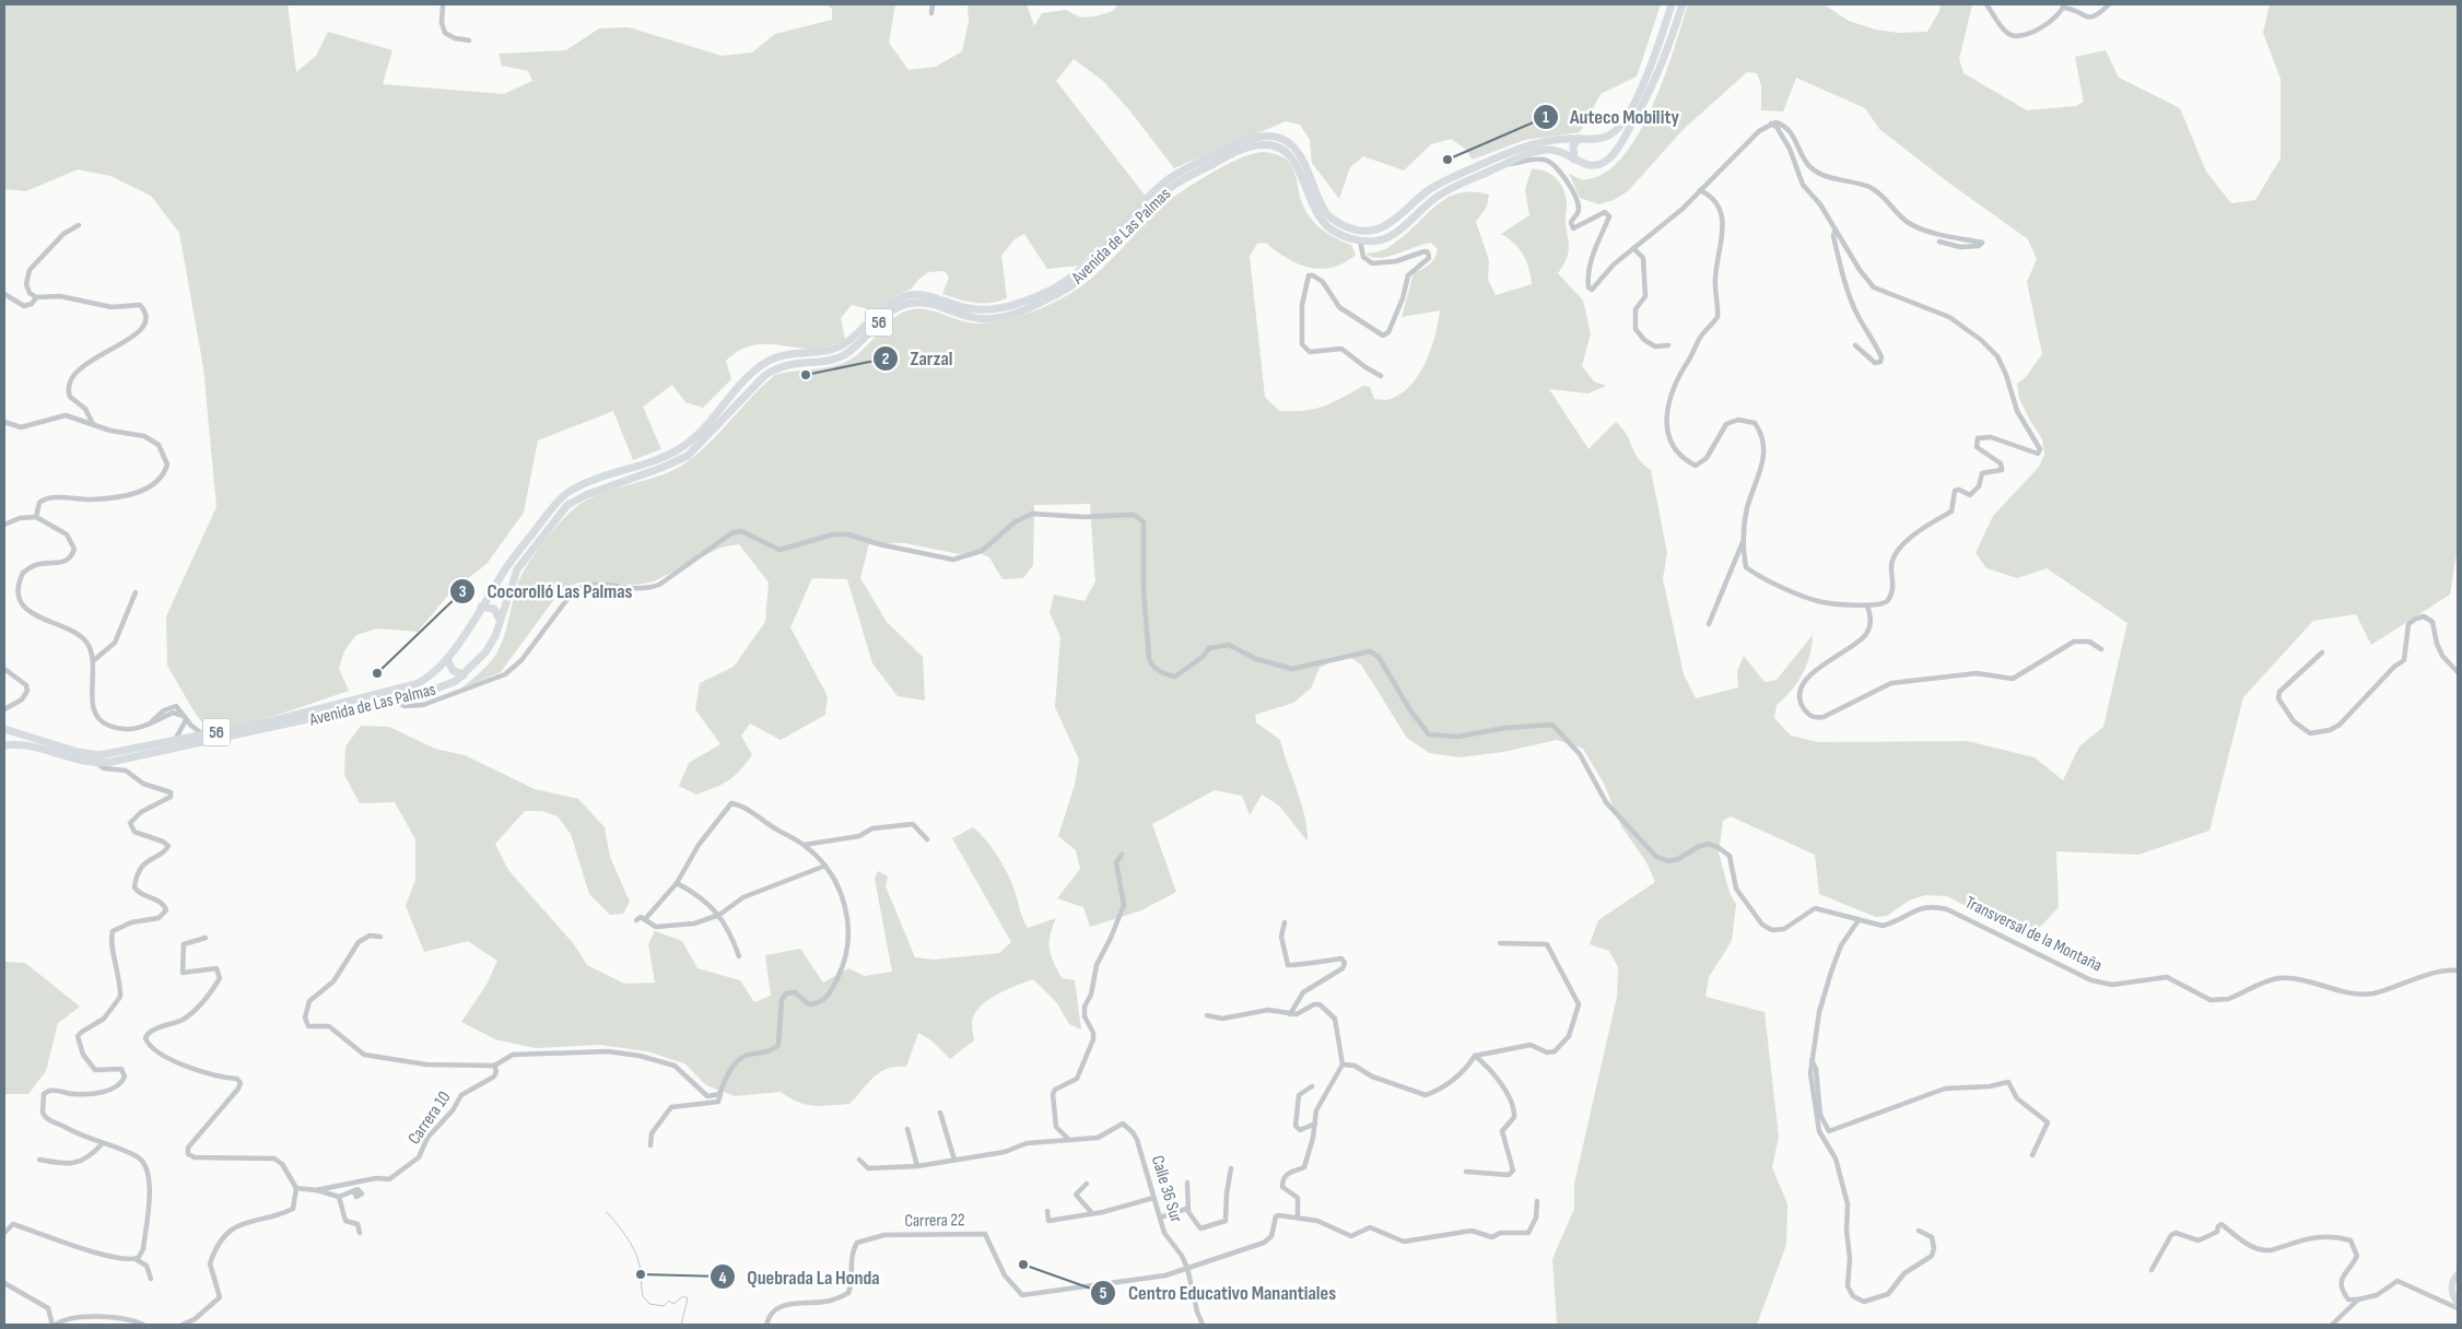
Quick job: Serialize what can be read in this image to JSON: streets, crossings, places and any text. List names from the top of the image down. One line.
{"streets":{"main road":["Avenida de Las Palmas","56"],"street":["Transversal de la Montaña","Carrera 10","Calle 36 Sur","Carrera 22"]},"crossings":[["Calle 36 Sur","Carrera 22"]],"places":["Auteco Mobility","Zarzal","Cocorolló Las Palmas","Centro Educativo Manantiales","Quebrada La Honda"]}
